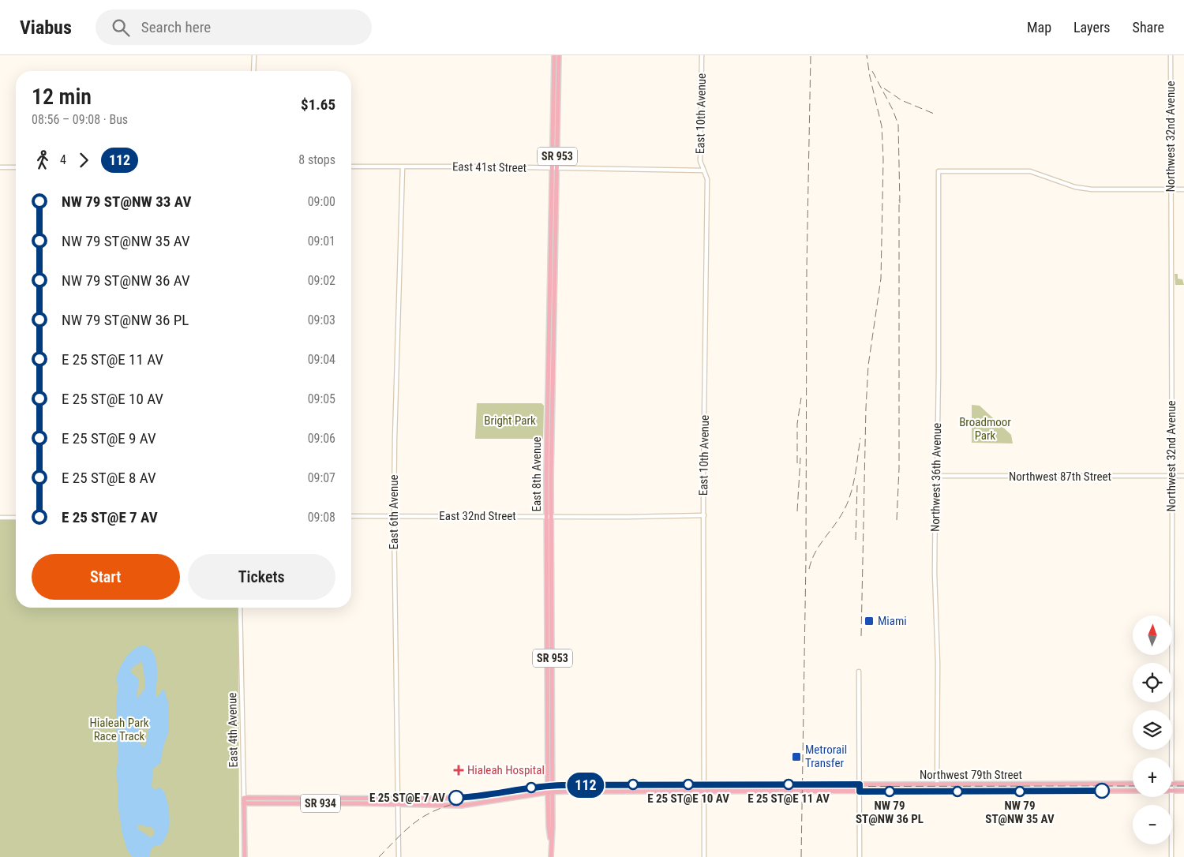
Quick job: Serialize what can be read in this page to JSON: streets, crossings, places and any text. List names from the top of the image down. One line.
{"streets":{"main road":["SR 953","East 8th Avenue","East 4th Avenue","Northwest 79th Street","SR 934"],"street":["East 10th Avenue","Northwest 32nd Avenue","East 41st Street","Northwest 87th Street","Northwest 36th Avenue","East 6th Avenue","East 32nd Street"]},"crossings":[["East 10th Avenue","East 41st Street"],["East 10th Avenue","East 32nd Street"],["East 10th Avenue","SR 934"],["Northwest 32nd Avenue","Northwest 87th Street"],["Northwest 32nd Avenue","Northwest 36th Avenue"],["East 41st Street","East 8th Avenue"],["East 41st Street","East 6th Avenue"],["East 8th Avenue","East 32nd Street"],["East 8th Avenue","SR 934"],["Northwest 87th Street","Northwest 36th Avenue"],["Northwest 36th Avenue","Northwest 79th Street"],["East 6th Avenue","East 32nd Street"],["East 6th Avenue","SR 934"],["East 4th Avenue","SR 934"],["Northwest 79th Street","SR 934"]],"parks":["Bright Park","Broadmoor Park","Hialeah Park Race Track"],"places":{"transit":["Miami","Metrorail Transfer"],"health":["Hialeah Hospital"],"other":["E 25 ST@E 10 AV","E 25 ST@E 11 AV","NW 79 ST@NW 36 PL","NW 79 ST@NW 35 AV","E 25 ST@E 7 AV"]},"lines":["bus line 112"],"north":"top","page":{"header":"Viabus","search":"Search here","nav":["Map","Layers","Share"],"on_map":"112","heading":["12 min","08:56 – 09:08 · Bus","$1.65"],"legs":["4","112","8 stops"],"list":[{"name":"NW 79 ST@NW 33 AV","value":"09:00"},{"name":"NW 79 ST@NW 35 AV","value":"09:01"},{"name":"NW 79 ST@NW 36 AV","value":"09:02"},{"name":"NW 79 ST@NW 36 PL","value":"09:03"},{"name":"E 25 ST@E 11 AV","value":"09:04"},{"name":"E 25 ST@E 10 AV","value":"09:05"},{"name":"E 25 ST@E 9 AV","value":"09:06"},{"name":"E 25 ST@E 8 AV","value":"09:07"},{"name":"E 25 ST@E 7 AV","value":"09:08"}],"buttons":["Start","Tickets"],"map_buttons":["+","−"]}}
